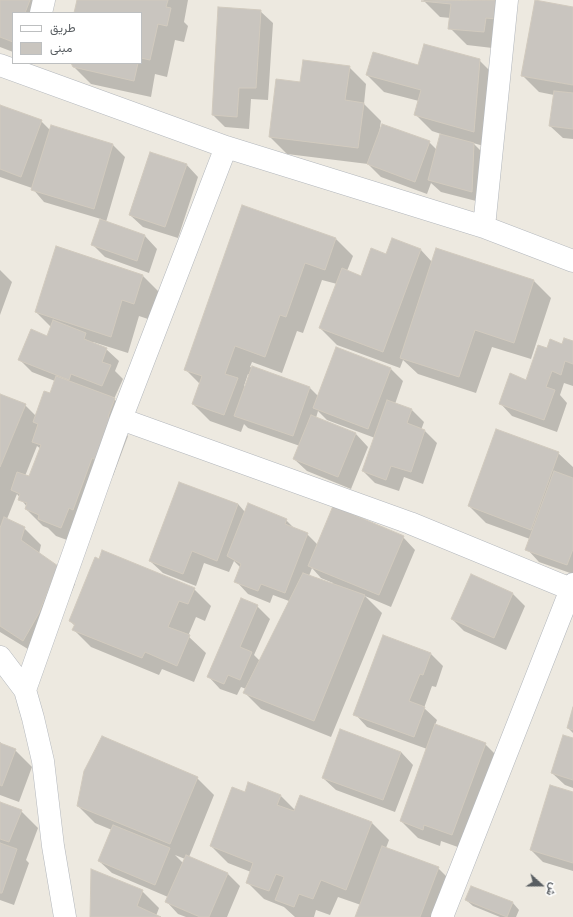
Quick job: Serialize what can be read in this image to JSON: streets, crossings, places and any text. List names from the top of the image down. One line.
{"legend":["طريق","مبنى"],"north":"right"}
